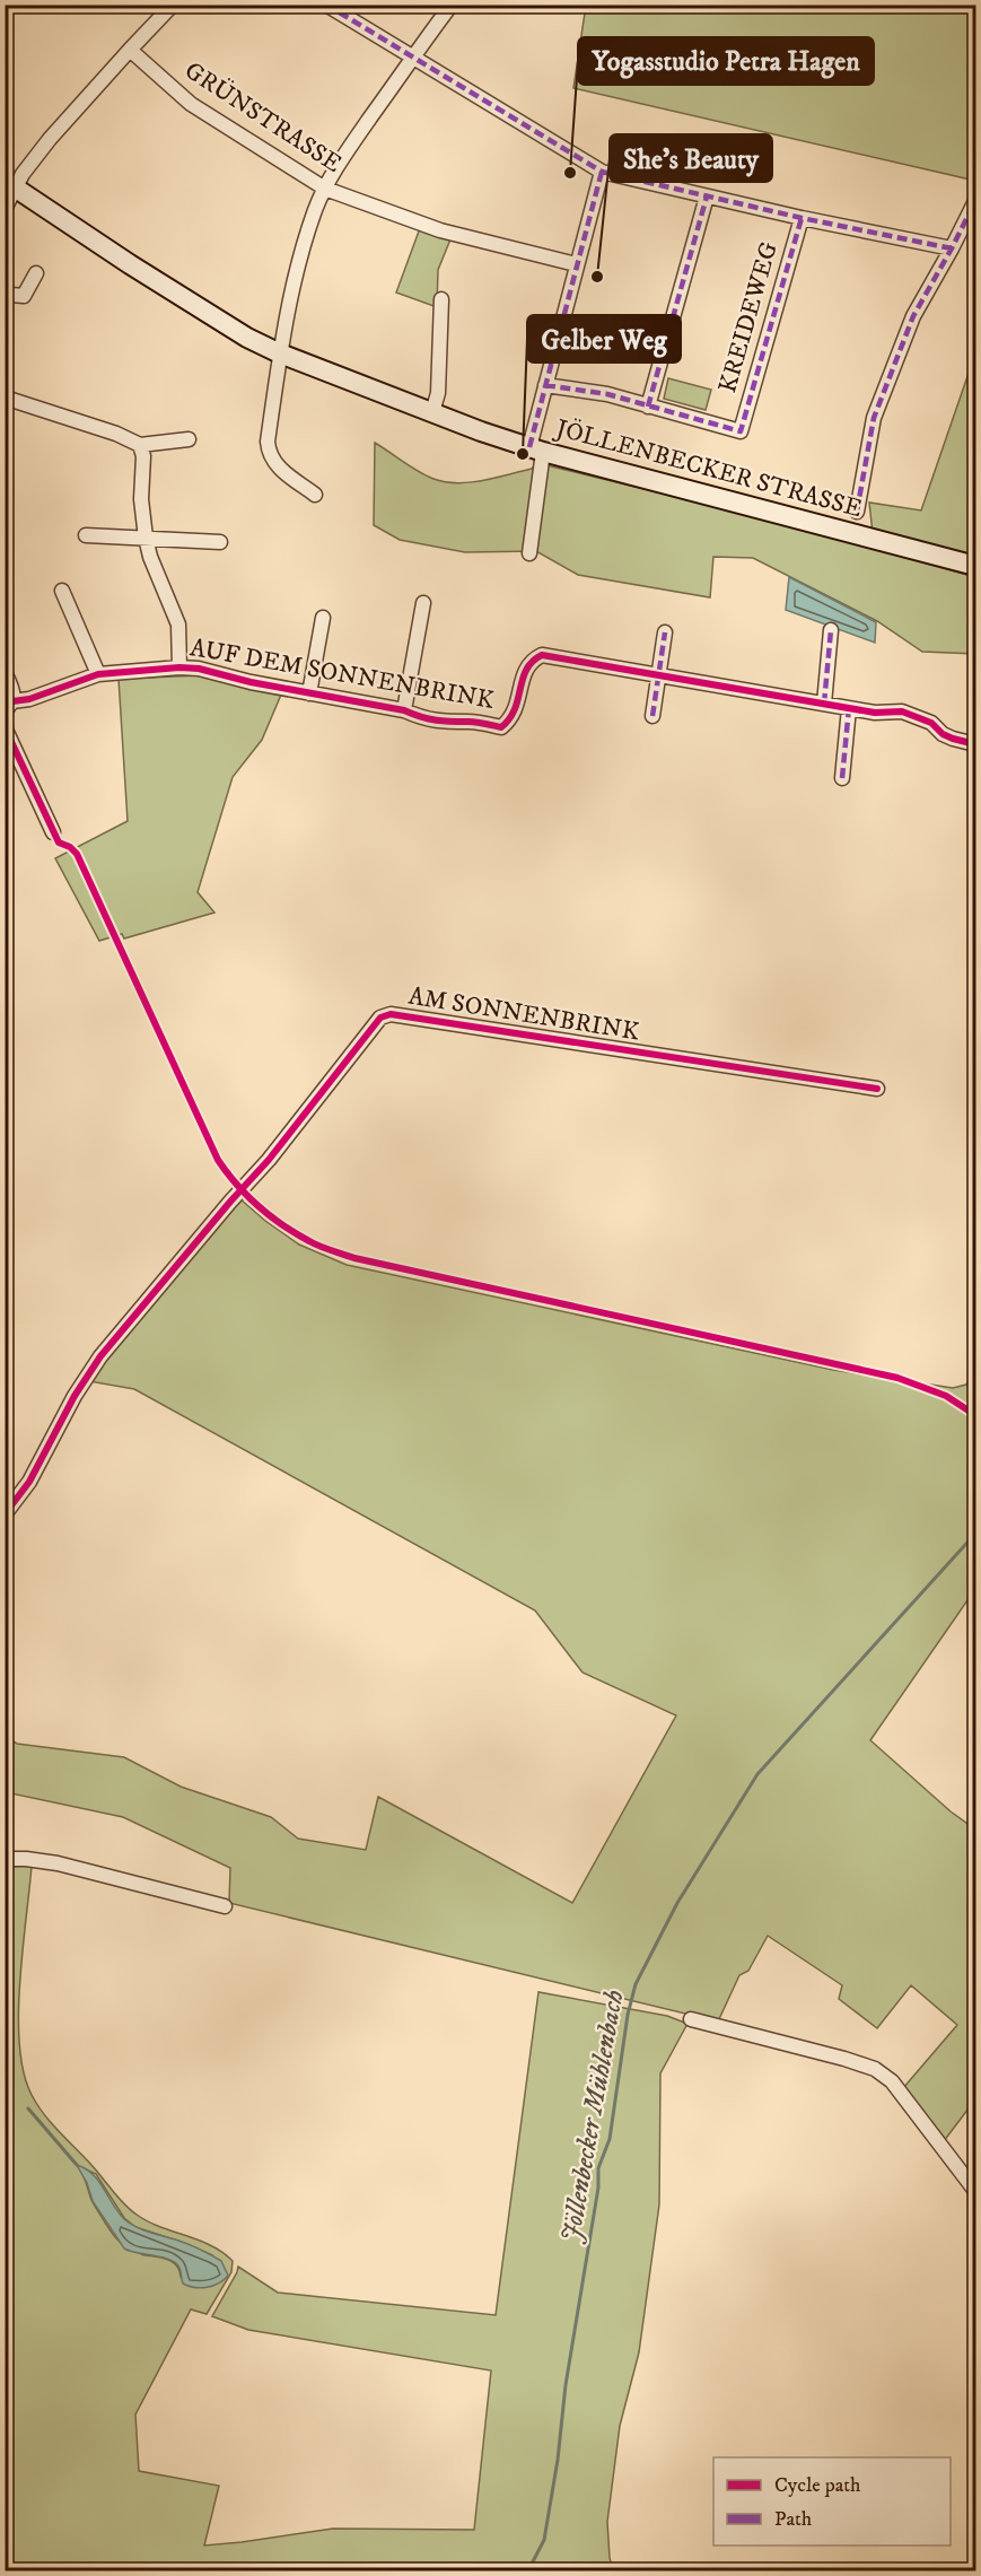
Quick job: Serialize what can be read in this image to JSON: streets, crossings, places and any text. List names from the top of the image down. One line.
{"streets":{"main road":["JÖLLENBECKER STRASSE"],"street":["GRÜNSTRASSE","KREIDEWEG","AUF DEM SONNENBRINK","AM SONNENBRINK"]},"water":["Jöllenbecker Mühlenbach"],"places":["Yogasstudio Petra Hagen","She's Beauty","Gelber Weg"],"legend":["Cycle path","Path"]}
